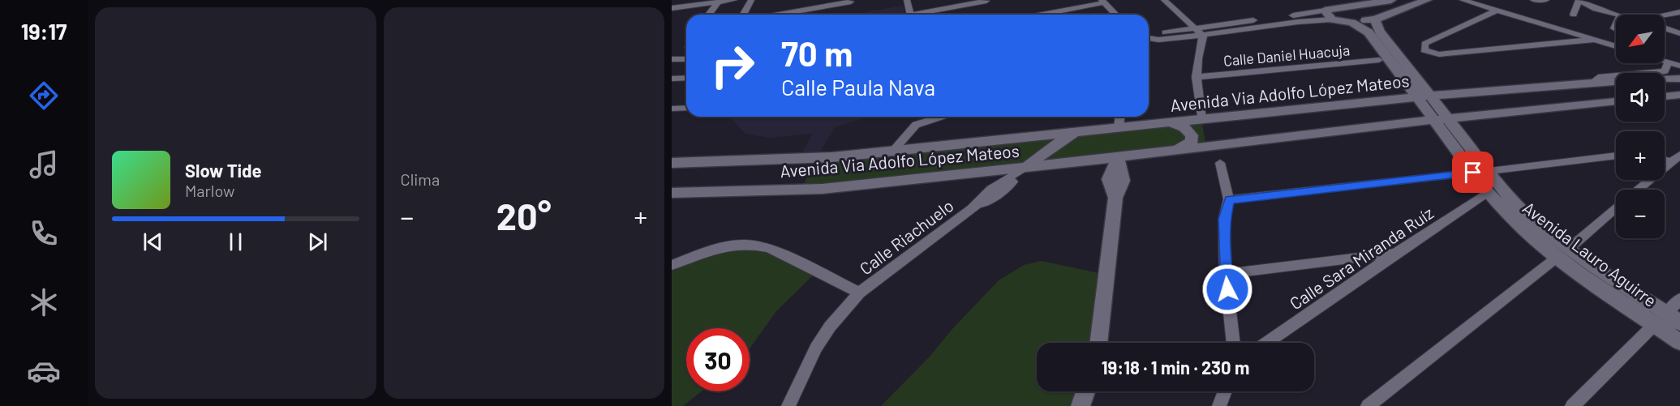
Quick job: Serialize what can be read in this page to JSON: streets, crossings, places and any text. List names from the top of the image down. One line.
{"streets":{"main road":["Avenida Via Adolfo López Mateos","Avenida Lauro Aguirre"],"street":["Calle Daniel Huacuja","Calle Riachuelo","Calle Sara Miranda Ruíz"]},"crossings":[["Avenida Via Adolfo López Mateos","Calle Riachuelo"],["Avenida Via Adolfo López Mateos","Avenida Lauro Aguirre"],["Avenida Lauro Aguirre","Calle Sara Miranda Ruíz"]],"north":"bottom left","page":{"tabs":"19:17","tile":"Clima","map_buttons":["+","−"],"turn":["70 m","Calle Paula Nava"],"song":["Slow Tide","Marlow"],"heat":["−","20°","+"],"limit":"30","trip":"19:18 · 1 min · 230 m"}}
